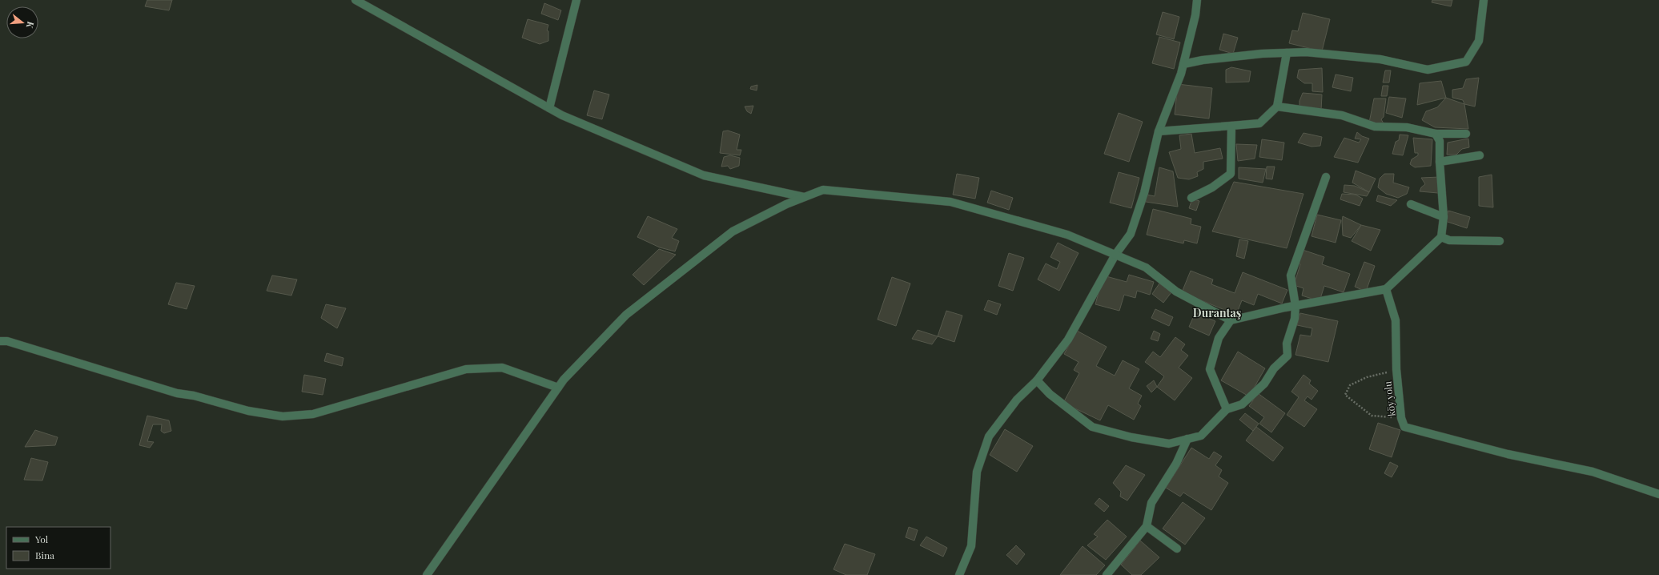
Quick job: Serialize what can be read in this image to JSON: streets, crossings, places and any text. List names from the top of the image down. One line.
{"streets":{"street":["köy yolu"]},"districts":["Durantaş"],"legend":["Yol","Bina"],"north":"right"}
